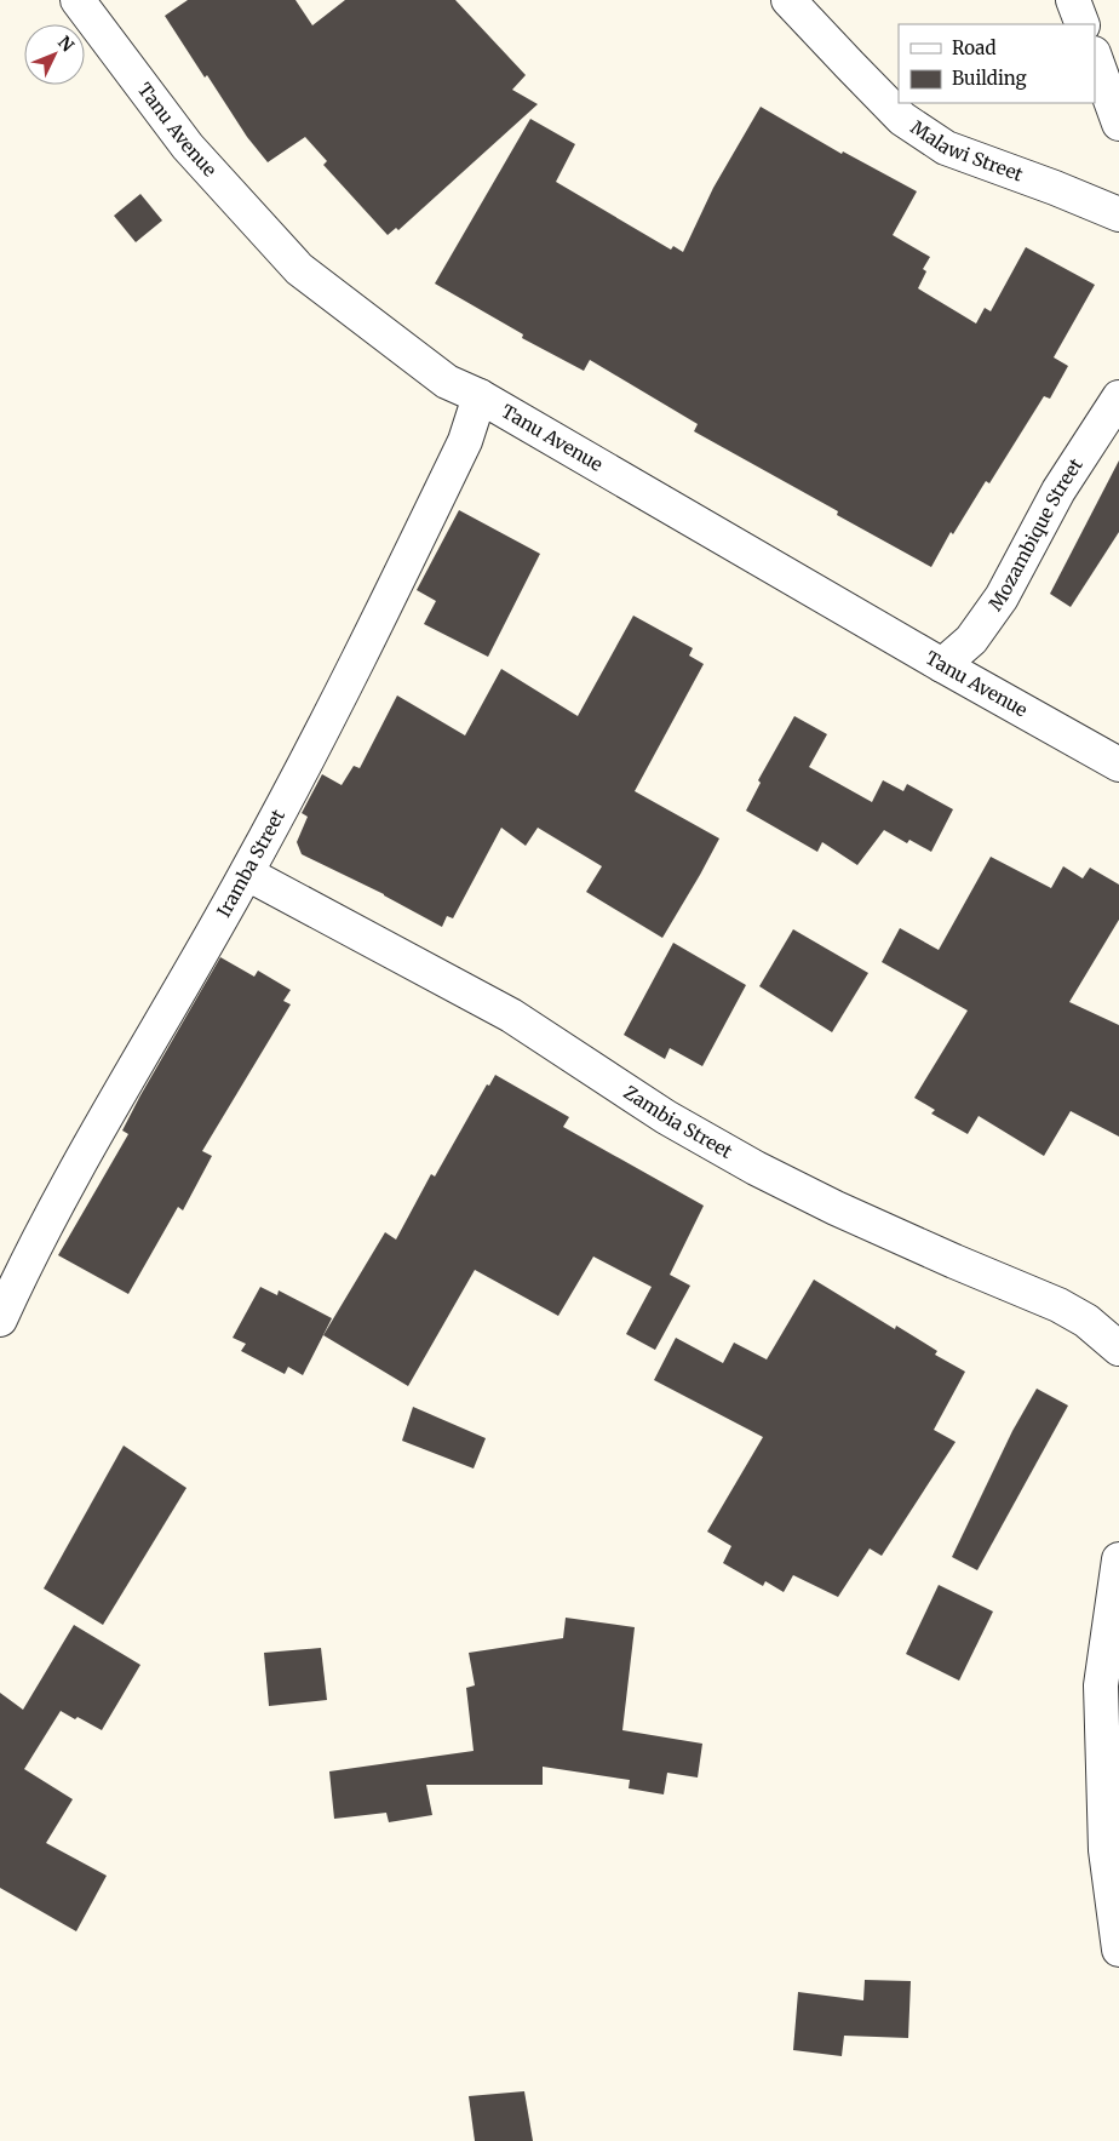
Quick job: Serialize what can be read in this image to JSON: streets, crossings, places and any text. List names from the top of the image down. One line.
{"streets":{"street":["Tanu Avenue","Malawi Street","Mozambique Street","Iramba Street","Zambia Street"]},"crossings":[["Tanu Avenue","Mozambique Street"],["Tanu Avenue","Iramba Street"],["Iramba Street","Zambia Street"]],"legend":["Road","Building"],"north":"top right"}
